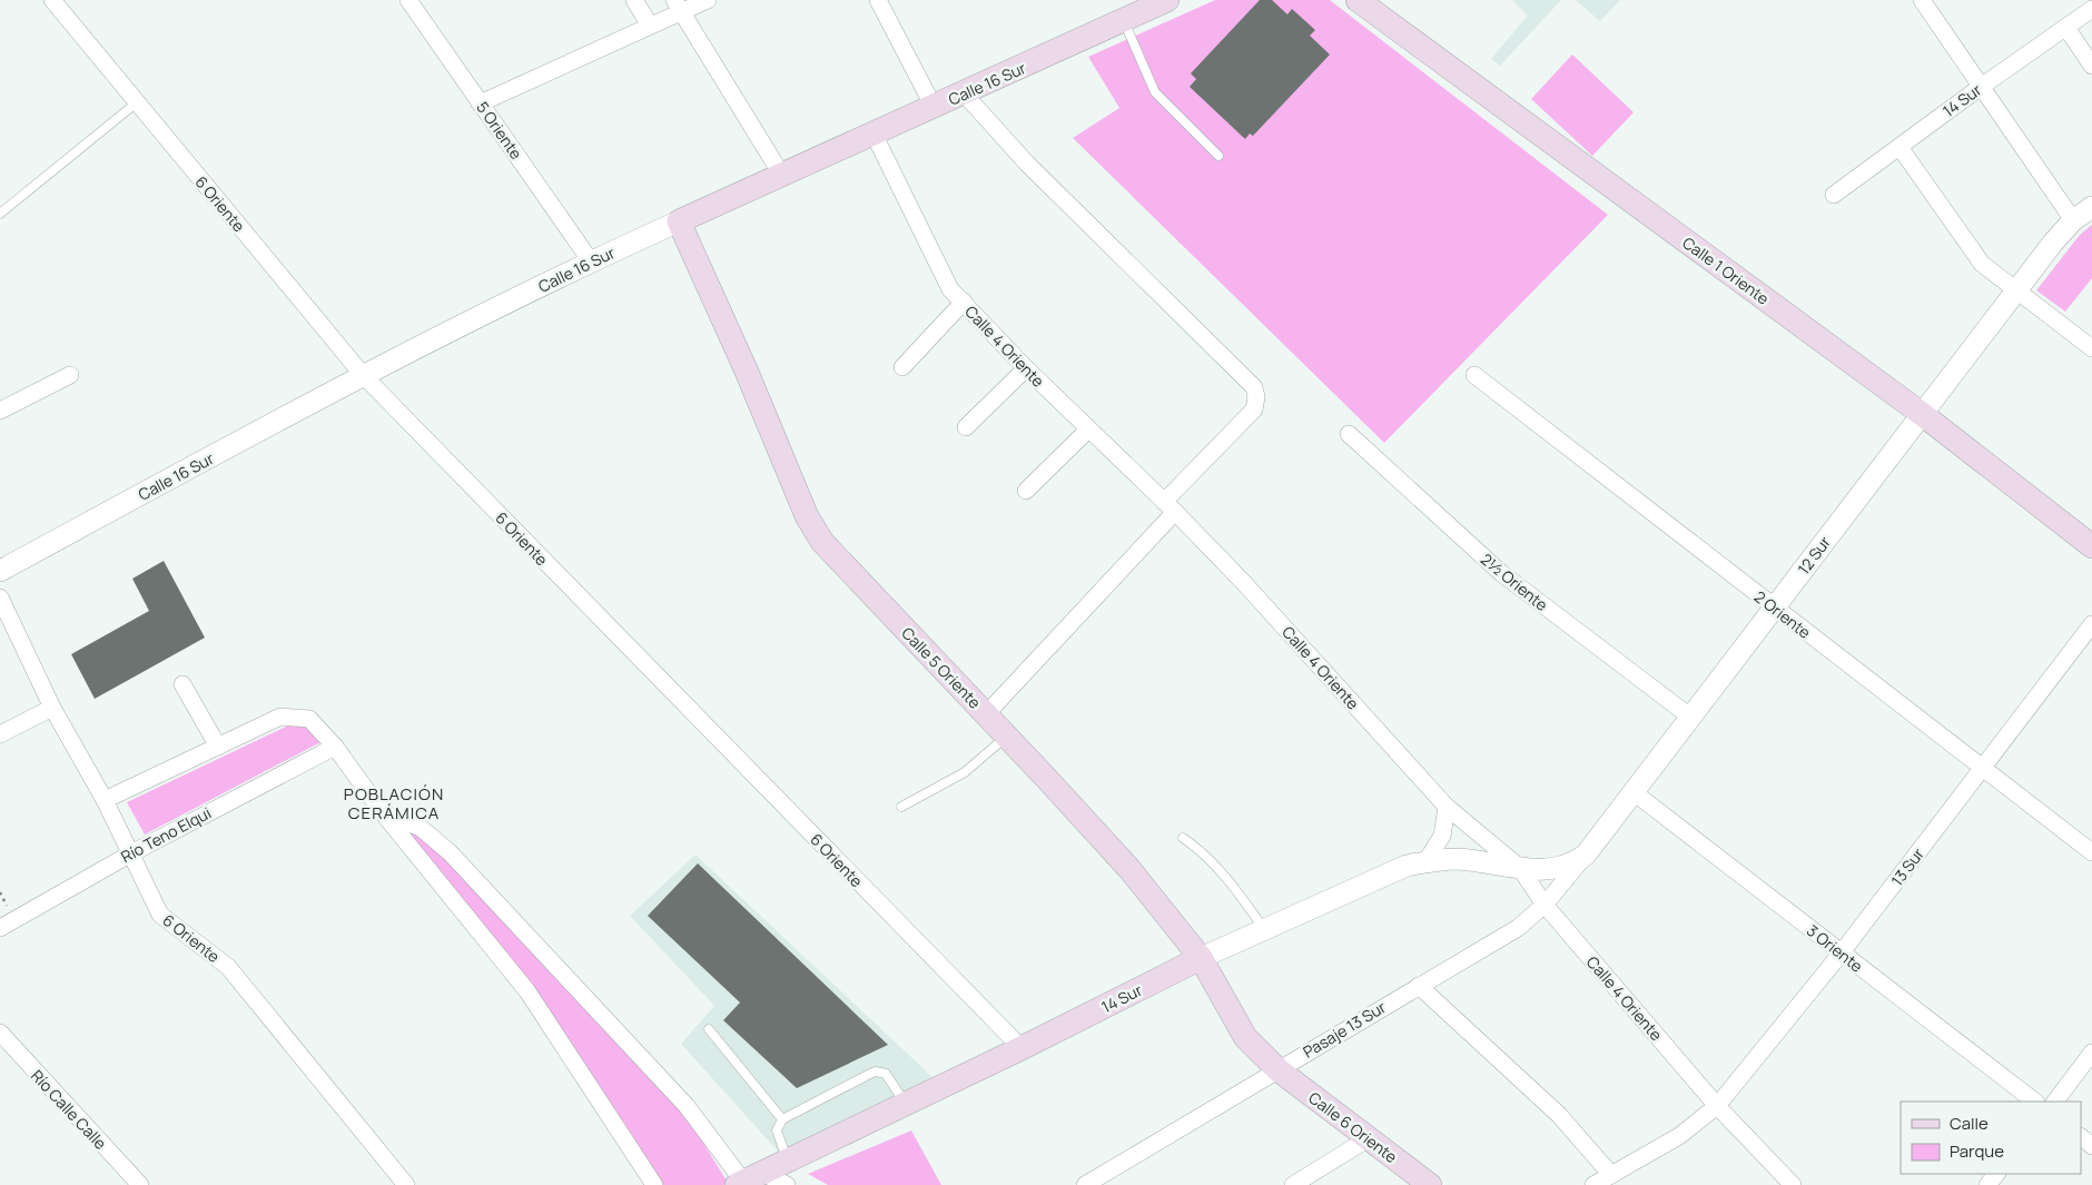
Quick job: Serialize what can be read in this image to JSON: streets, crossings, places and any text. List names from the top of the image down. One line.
{"streets":{"main road":["Calle 16 Sur","14 Sur","Calle 1 Oriente","Calle 5 Oriente","Calle 6 Oriente"],"street":["5 Oriente","6 Oriente","Calle 4 Oriente","12 Sur","2½ Oriente","2 Oriente","Río Teno Elqui","13 Sur","3 Oriente","Pasaje 13 Sur","Río Calle Calle"]},"crossings":[["Calle 16 Sur","5 Oriente"],["Calle 16 Sur","6 Oriente"],["Calle 16 Sur","Calle 4 Oriente"],["Calle 16 Sur","Calle 5 Oriente"],["14 Sur","6 Oriente"],["14 Sur","Calle 4 Oriente"],["14 Sur","12 Sur"],["14 Sur","Calle 5 Oriente"],["6 Oriente","Río Teno Elqui"],["Calle 1 Oriente","12 Sur"],["Calle 4 Oriente","12 Sur"],["Calle 4 Oriente","13 Sur"],["Calle 4 Oriente","Pasaje 13 Sur"],["12 Sur","2½ Oriente"],["12 Sur","2 Oriente"],["12 Sur","3 Oriente"],["12 Sur","Pasaje 13 Sur"],["2 Oriente","13 Sur"],["Calle 5 Oriente","Pasaje 13 Sur"],["Calle 5 Oriente","Calle 6 Oriente"],["13 Sur","3 Oriente"],["Pasaje 13 Sur","Calle 6 Oriente"]],"districts":["POBLACIÓN CERÁMICA"],"legend":["Calle","Parque"]}
